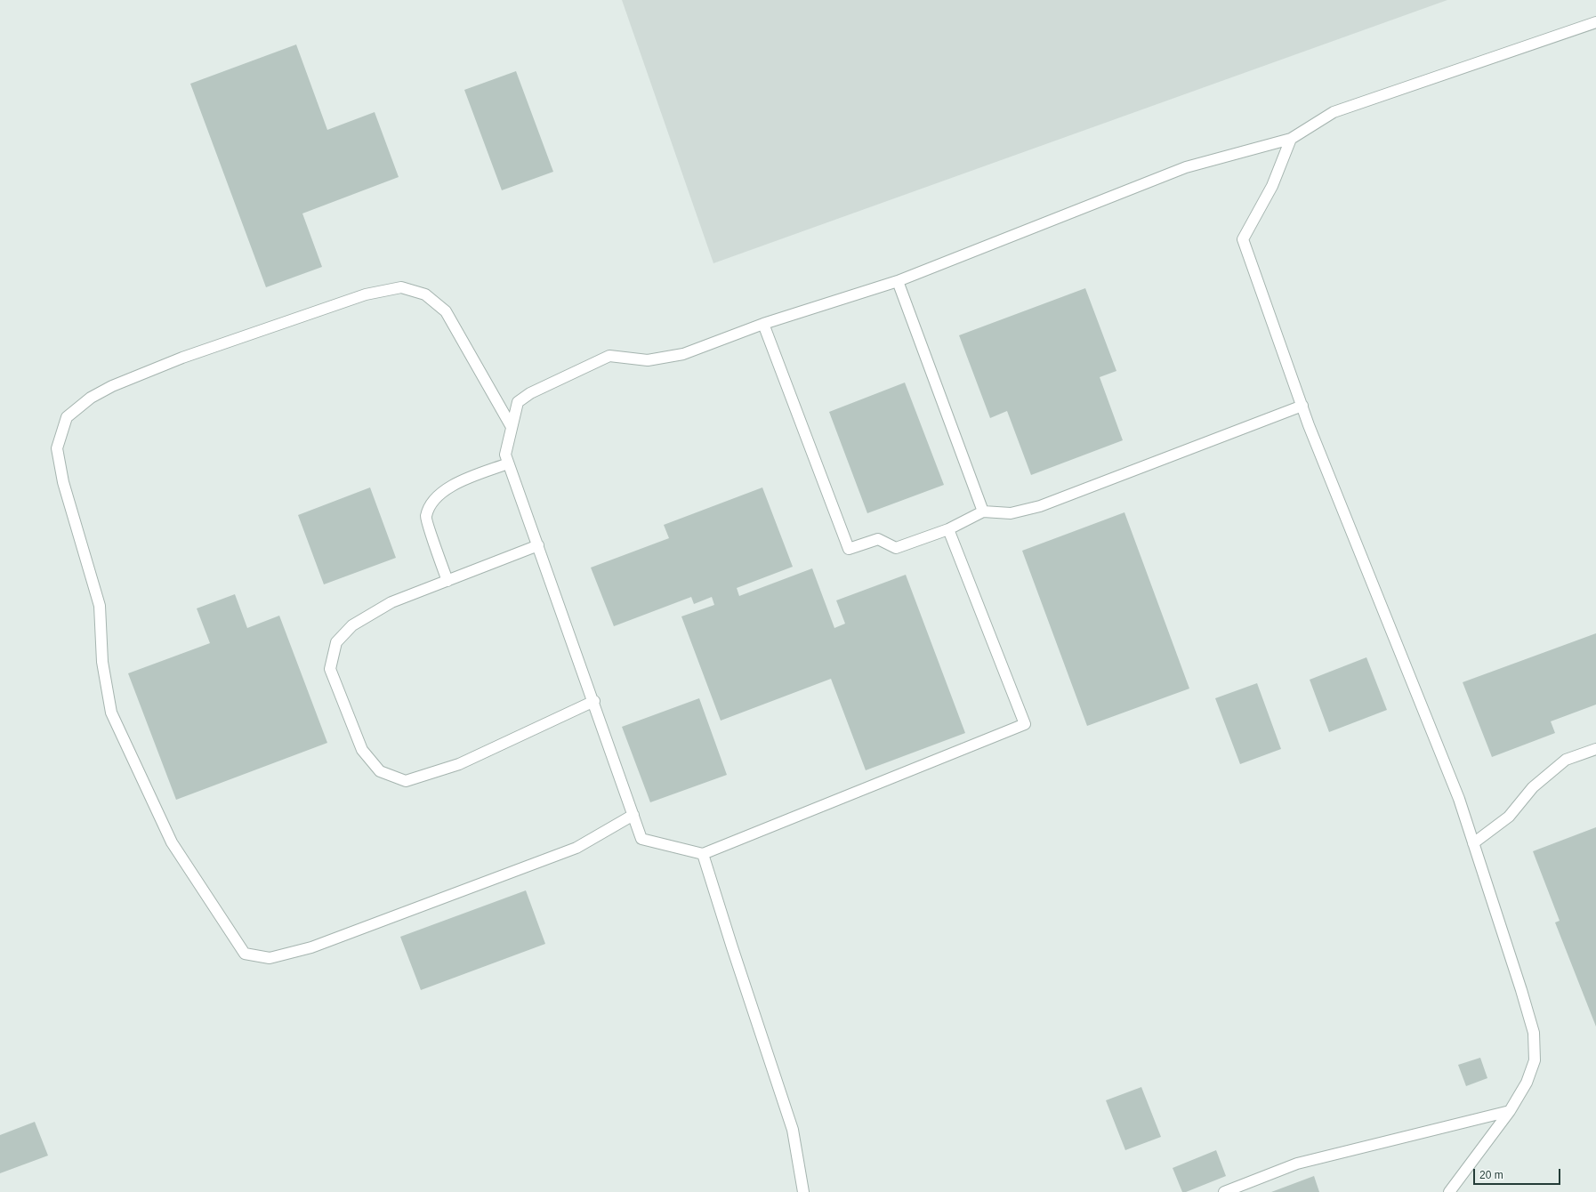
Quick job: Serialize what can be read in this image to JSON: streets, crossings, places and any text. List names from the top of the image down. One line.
{"scale_bar":"20 m"}
